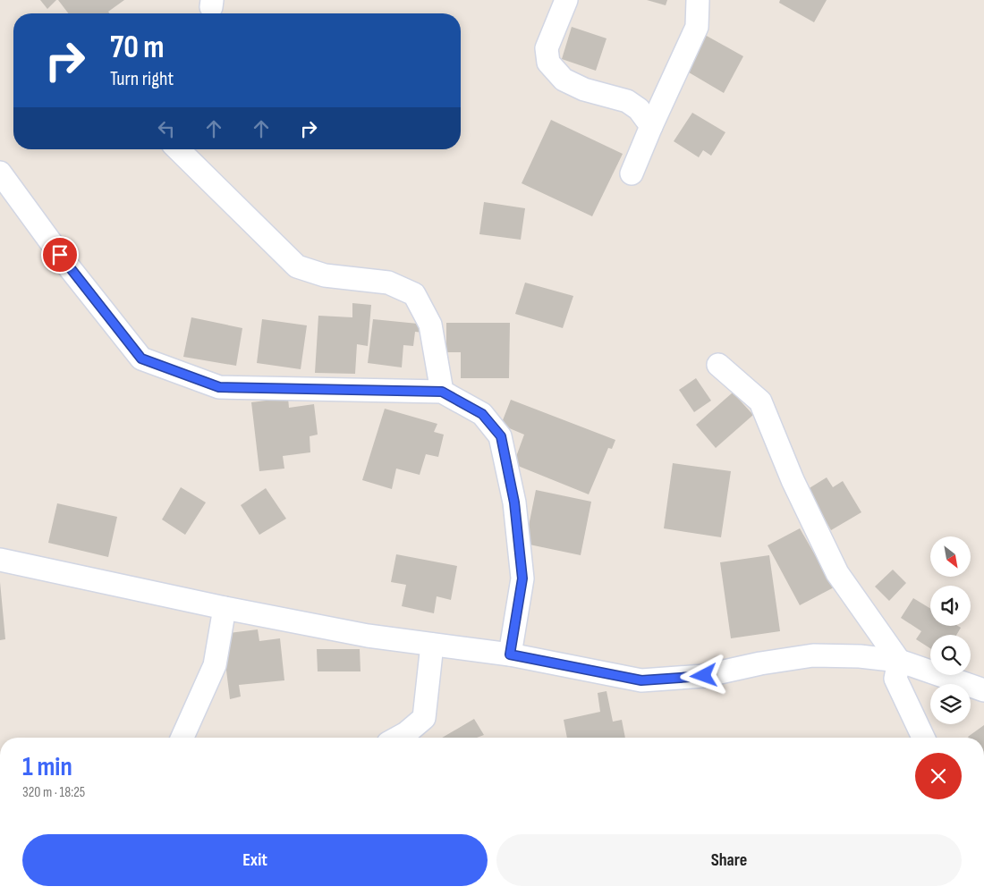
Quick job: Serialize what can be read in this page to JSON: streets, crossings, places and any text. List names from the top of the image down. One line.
{"north":"bottom right","page":{"turn":["70 m","Turn right"],"heading":["1 min","320 m · 18:25"],"buttons":["Exit","Share"]}}
